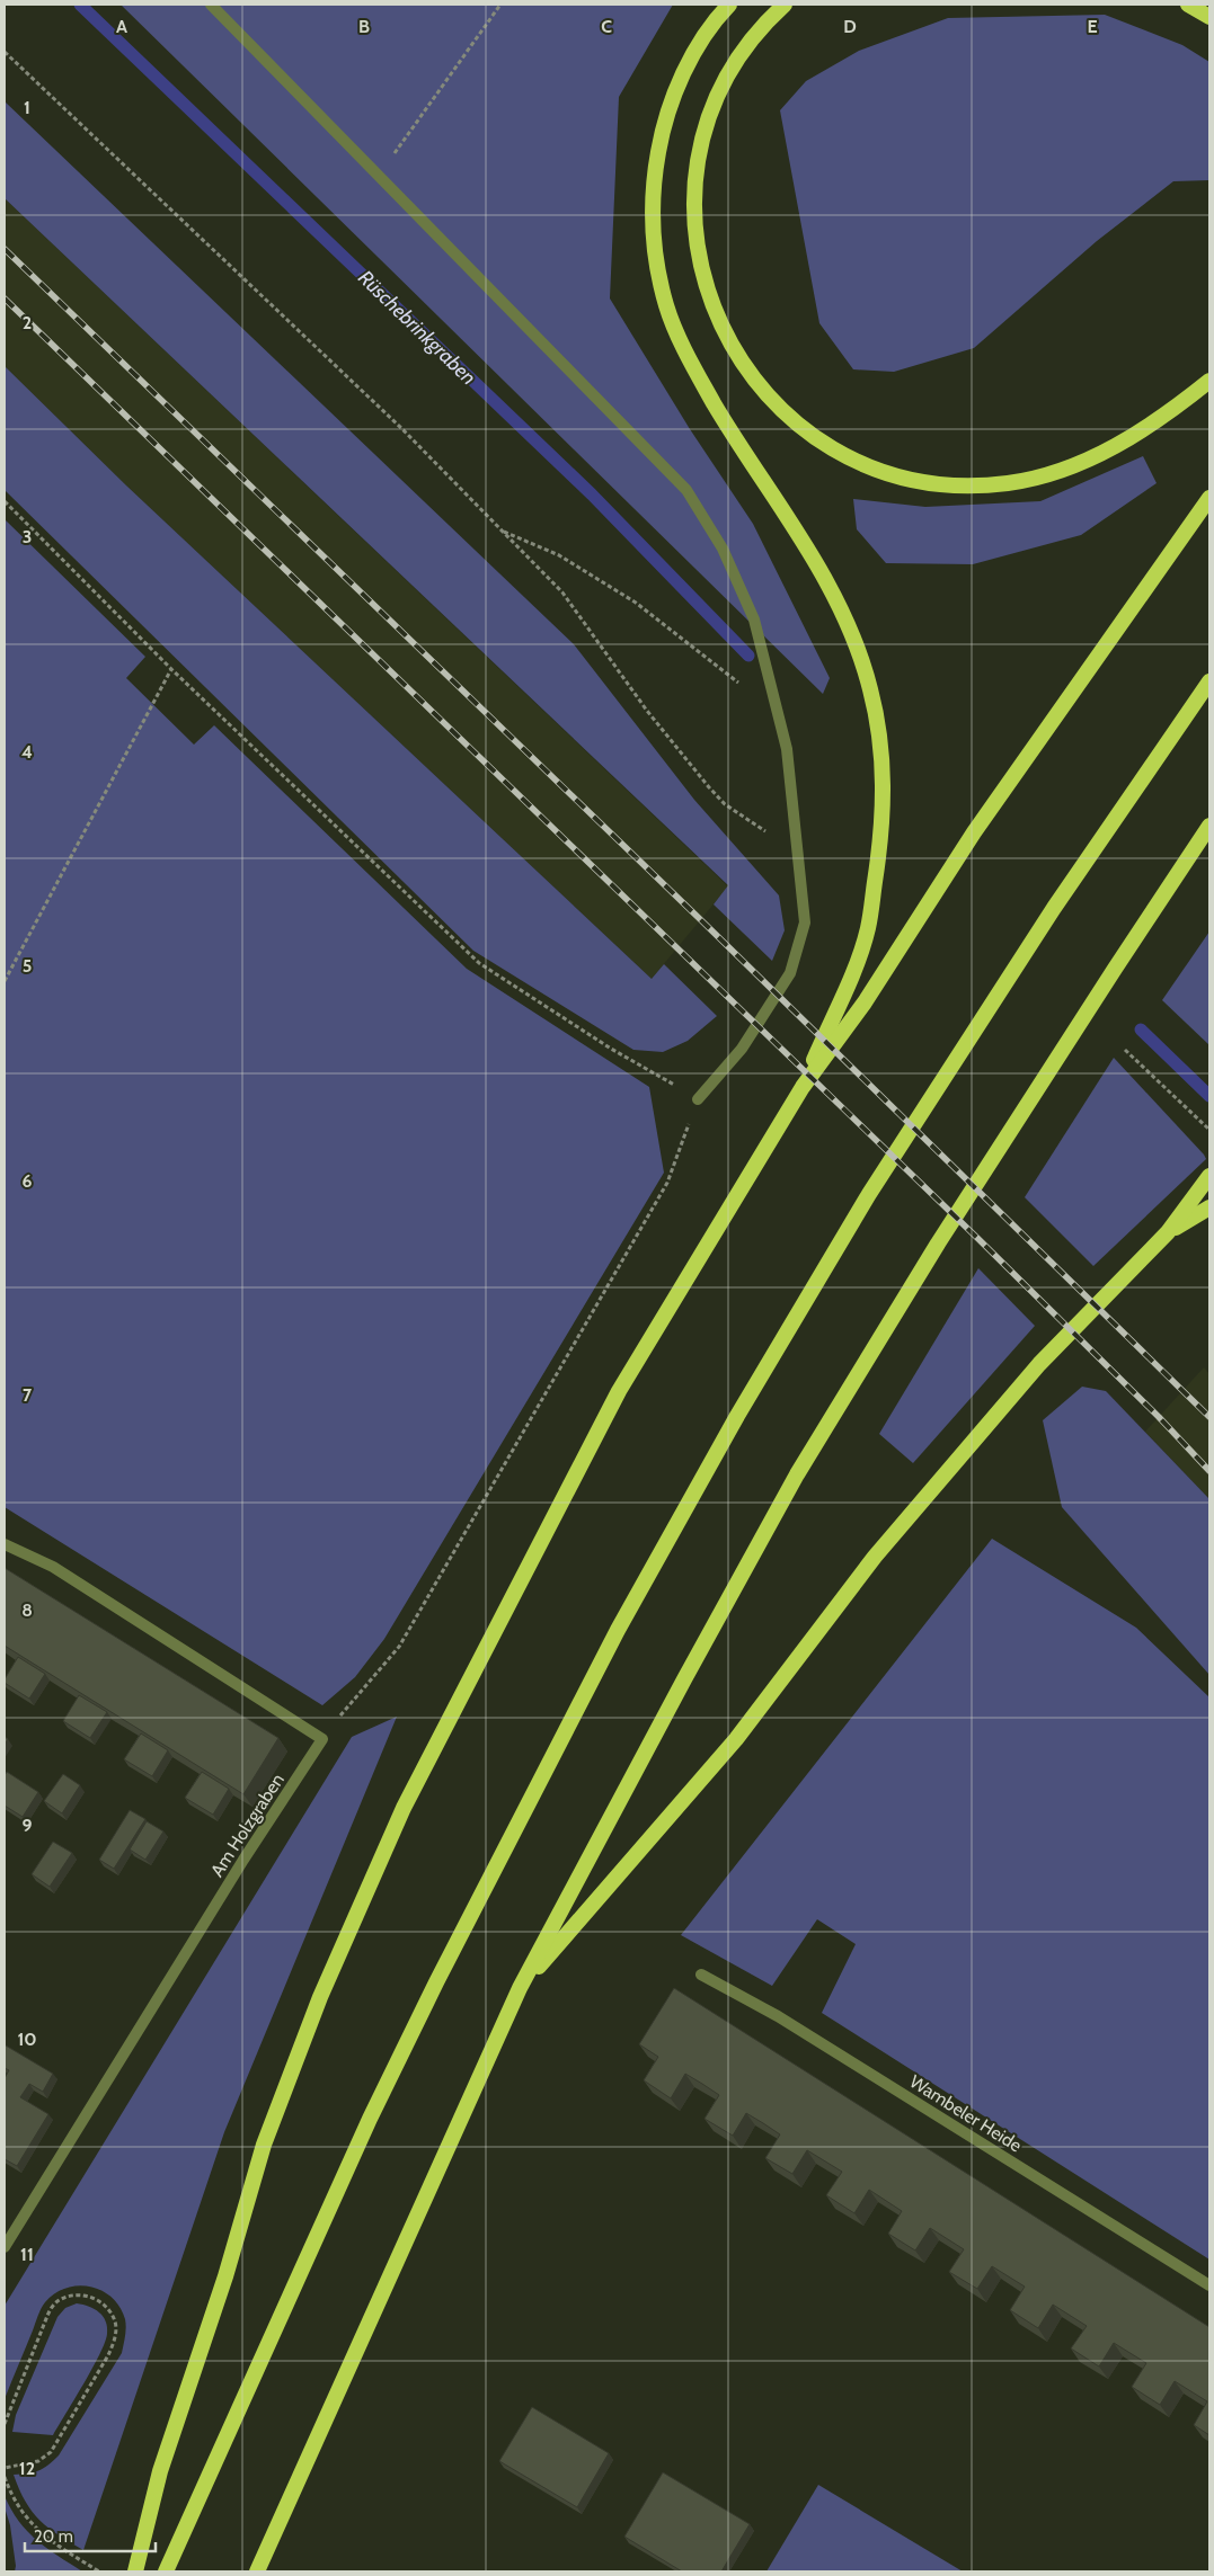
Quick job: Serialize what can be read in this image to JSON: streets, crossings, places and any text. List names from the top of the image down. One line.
{"streets":{"street":["Am Holzgraben","Wambeler Heide"]},"water":["Rüschebrinkgraben"],"scale_bar":"20 m","grid":{"columns":["A","B","C","D","E"],"rows":["1","2","3","4","5","6","7","8","9","10","11","12"]}}
